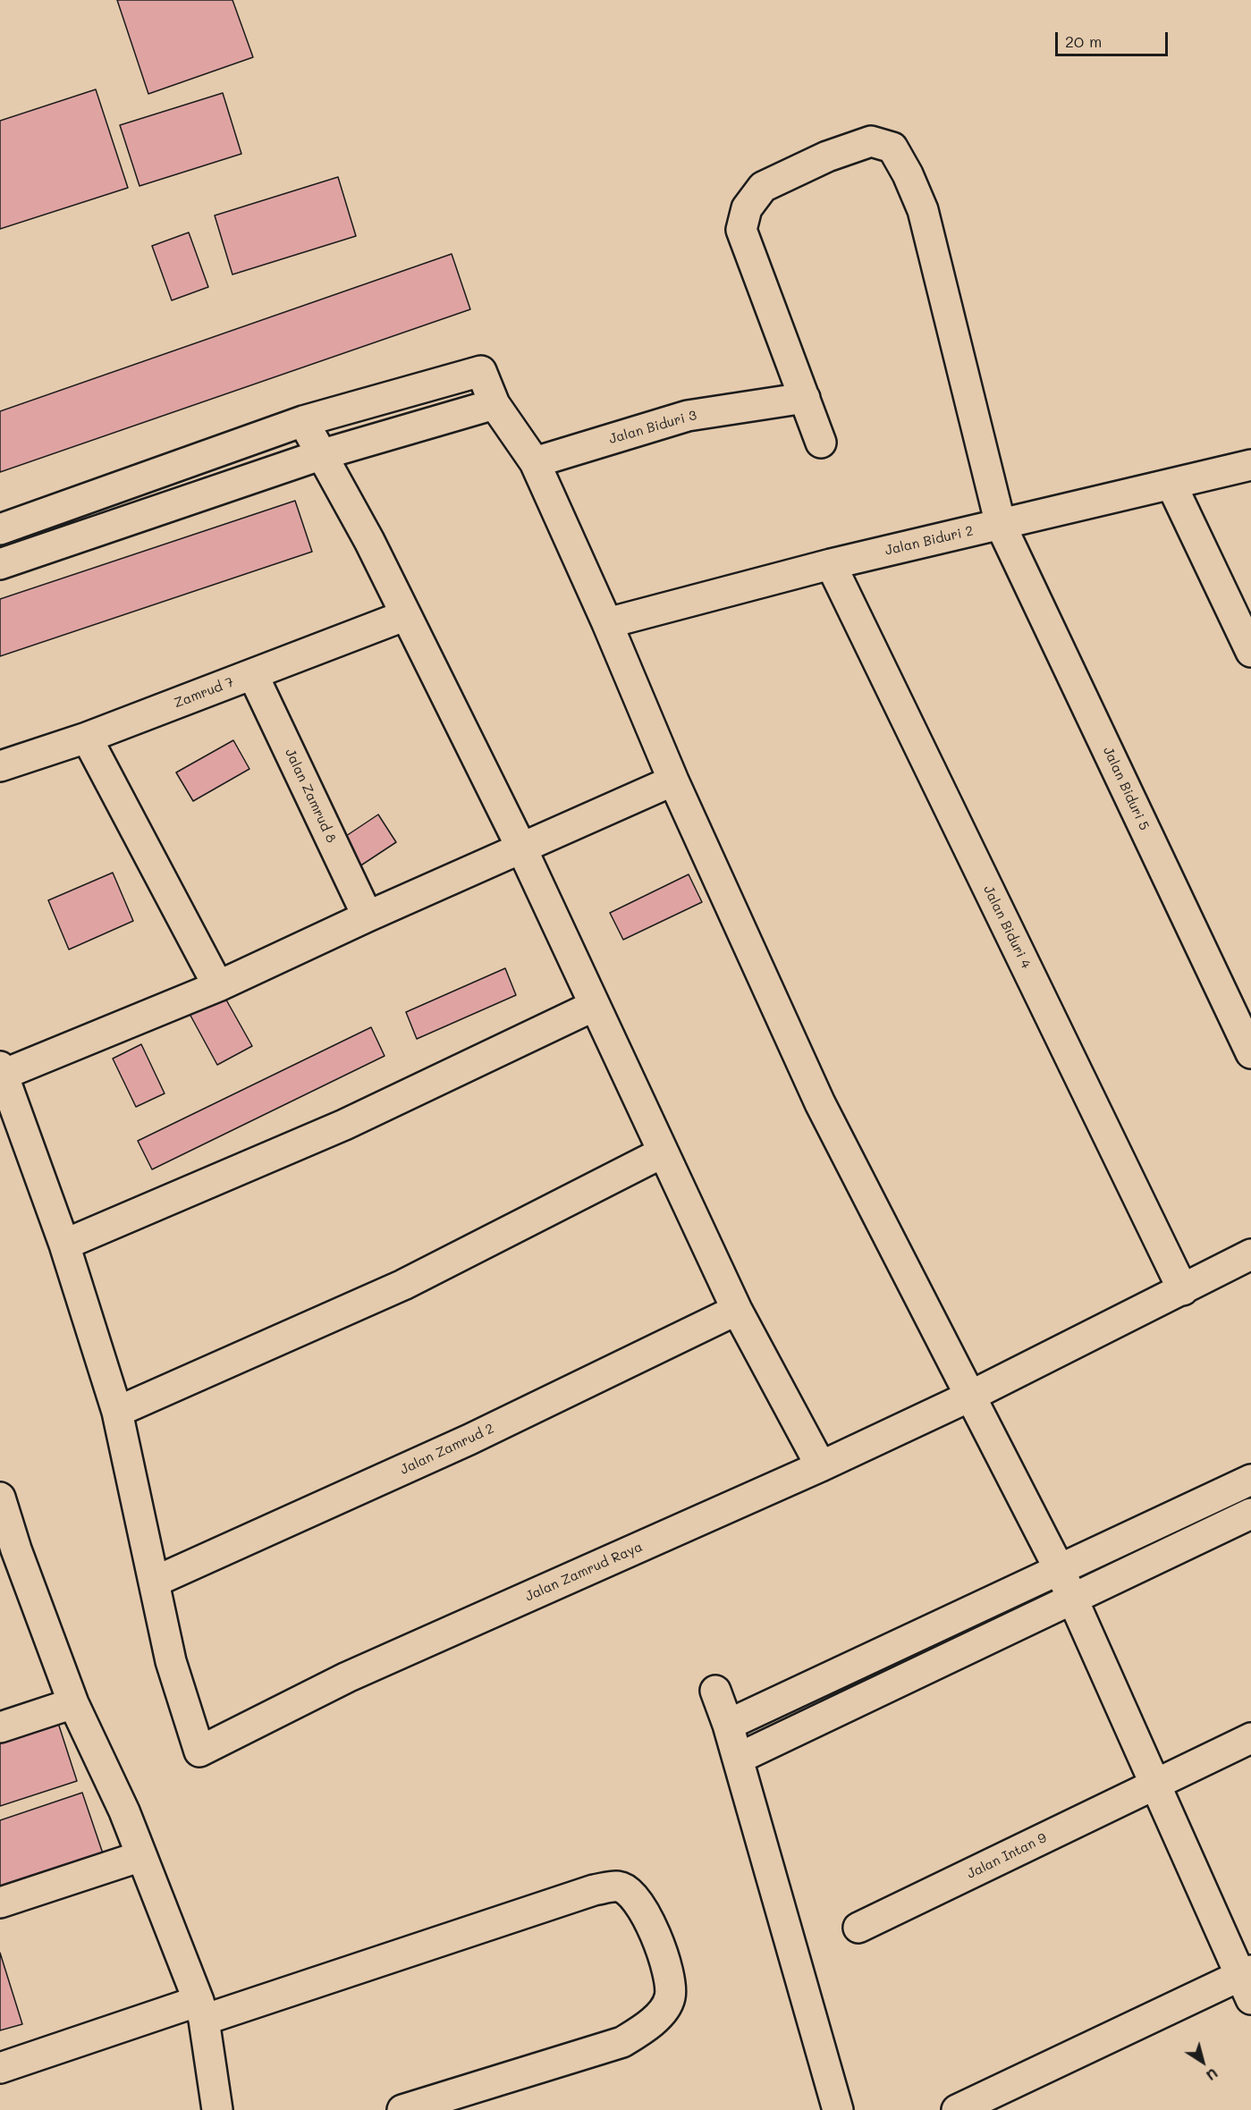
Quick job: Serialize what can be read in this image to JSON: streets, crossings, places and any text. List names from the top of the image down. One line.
{"streets":{"street":["Jalan Biduri 3","Jalan Biduri 2","Zamrud 7","Jalan Biduri 5","Jalan Zamrud 8","Jalan Biduri 4","Jalan Zamrud 2","Jalan Zamrud Raya","Jalan Intan 9"]},"crossings":[["Jalan Biduri 3","Jalan Biduri 5"],["Jalan Biduri 2","Jalan Biduri 5"],["Jalan Biduri 2","Jalan Biduri 4"],["Zamrud 7","Jalan Zamrud 8"],["Jalan Biduri 4","Jalan Zamrud Raya"],["Jalan Zamrud 2","Jalan Zamrud Raya"]],"scale_bar":"20 m","north":"bottom right"}
